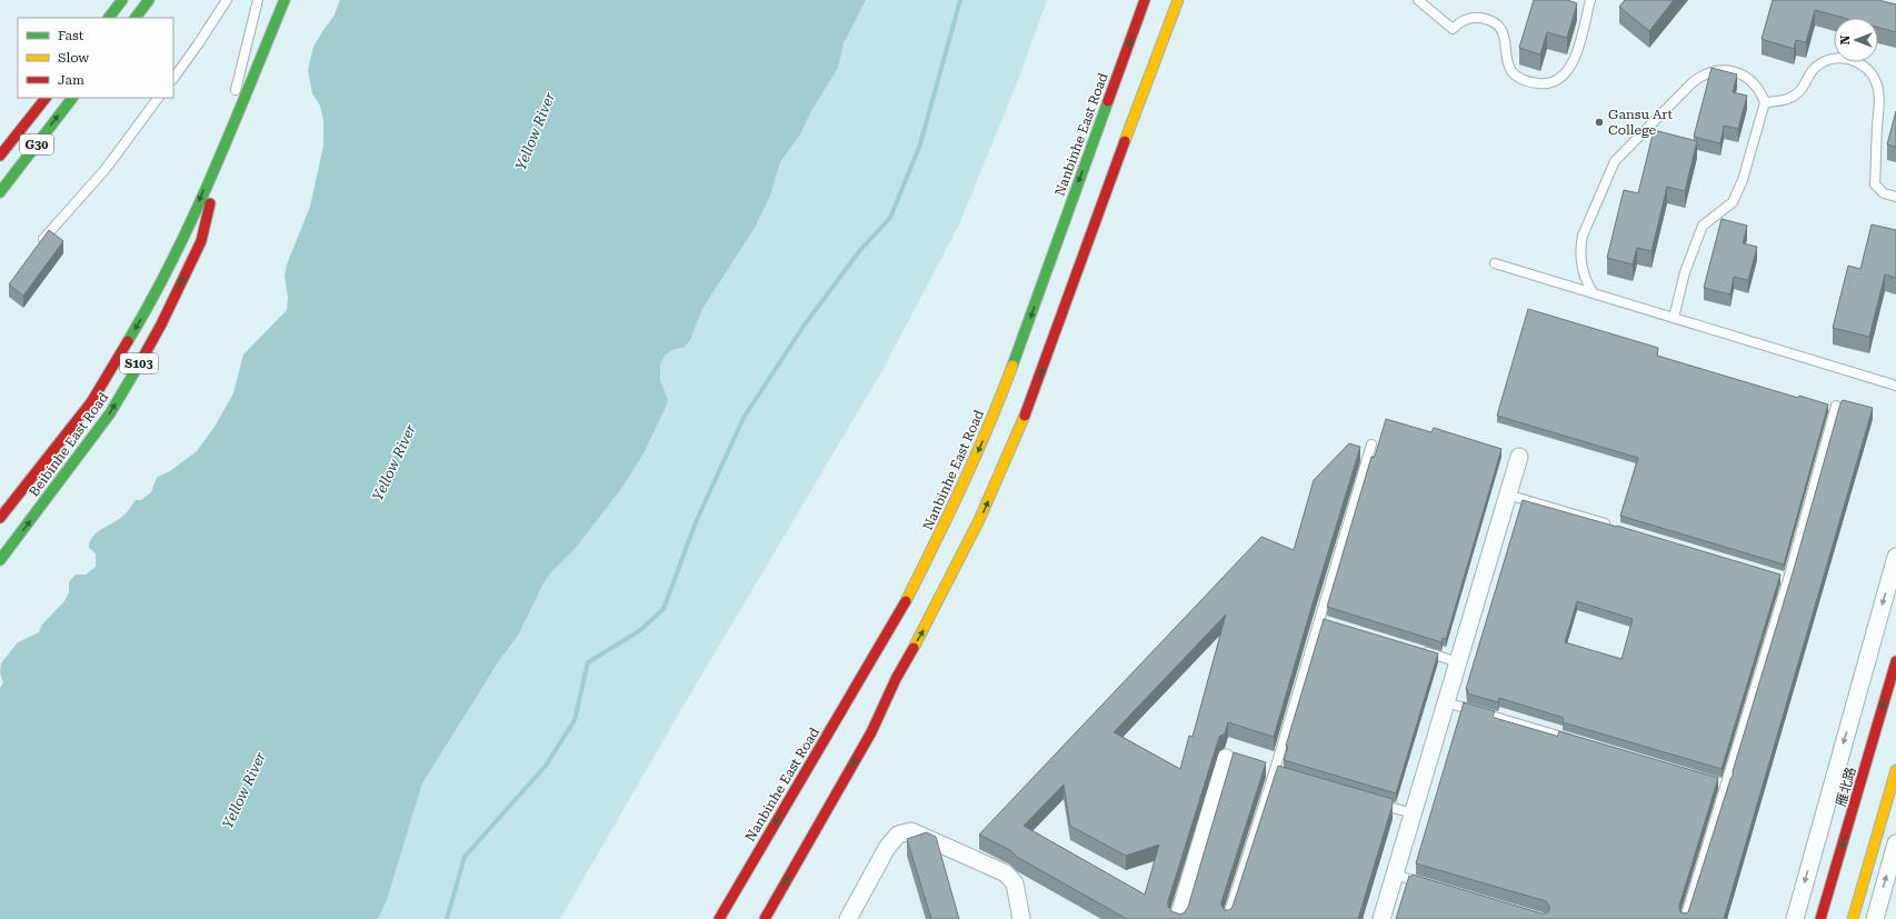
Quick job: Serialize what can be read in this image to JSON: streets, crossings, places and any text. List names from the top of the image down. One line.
{"streets":{"main road":["Nanbinhe East Road","G30","S103","Beibinhe East Road","雁北路"]},"water":["Yellow River"],"places":["Gansu Art College"],"legend":["Fast","Slow","Jam"],"north":"left"}
